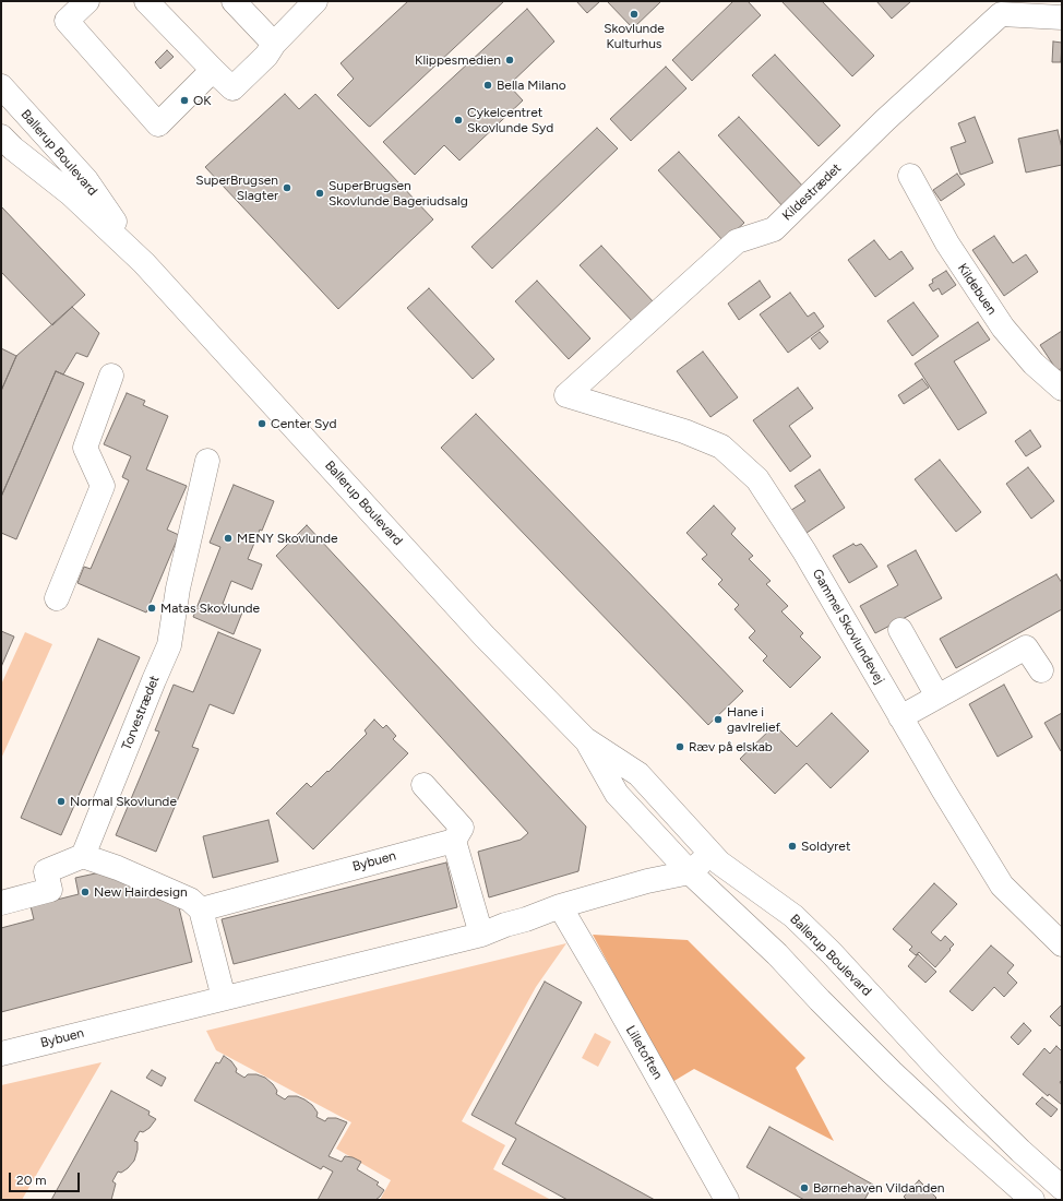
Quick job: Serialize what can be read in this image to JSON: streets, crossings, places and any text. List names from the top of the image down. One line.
{"streets":{"street":["Ballerup Boulevard","Kildestrædet","Kildebuen","Gammel Skovlundevej","Torvestrædet","Bybuen","Lilletoften"]},"crossings":[["Ballerup Boulevard","Bybuen"],["Kildestrædet","Gammel Skovlundevej"],["Bybuen","Lilletoften"]],"places":["Skovlunde Kulturhus","Klippesmedien","Bella Milano","OK","Cykelcentret Skovlunde Syd","SuperBrugsen Slagter","SuperBrugsen Skovlunde Bageriudsalg","Center Syd","MENY Skovlunde","Matas Skovlunde","Hane i gavlrelief","Ræv på elskab","Normal Skovlunde","Soldyret","New Hairdesign","Børnehaven Vildanden"],"scale_bar":"20 m"}
